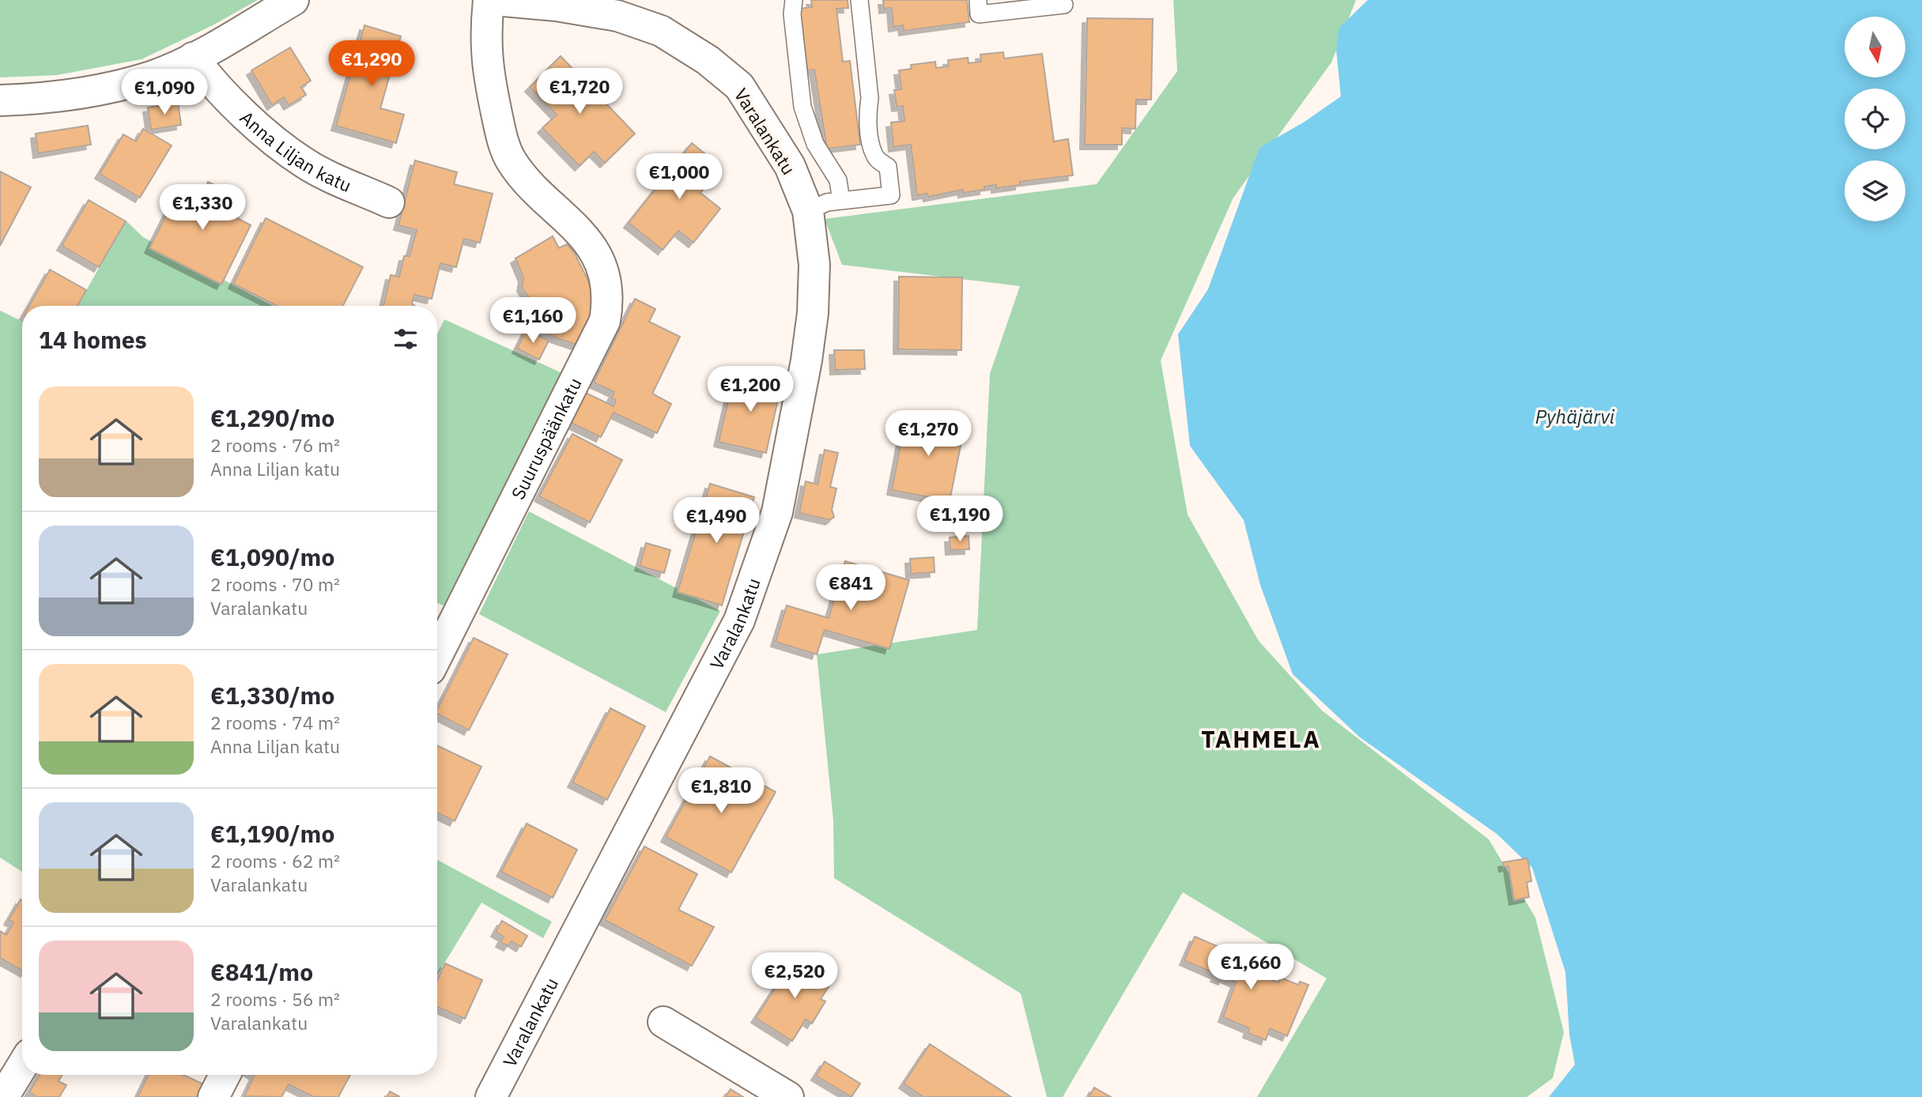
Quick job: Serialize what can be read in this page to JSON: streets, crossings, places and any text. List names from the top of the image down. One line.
{"streets":{"street":["Varalankatu","Anna Liljan katu","Suuruspäänkatu"]},"districts":["TAHMELA"],"water":["Pyhäjärvi"],"north":"bottom","page":{"price":["€1,290","€1,720","€1,090","€1,000","€1,330","€1,160","€1,200","€1,270","€1,190","€1,490","€841","€1,810","€1,660","€2,520"],"heading":"14 homes","list":[{"name":"€1,290/mo","note":"2 rooms · 76 m² · Anna Liljan katu"},{"name":"€1,090/mo","note":"2 rooms · 70 m² · Varalankatu"},{"name":"€1,330/mo","note":"2 rooms · 74 m² · Anna Liljan katu"},{"name":"€1,190/mo","note":"2 rooms · 62 m² · Varalankatu"},{"name":"€841/mo","note":"2 rooms · 56 m² · Varalankatu"}]}}
